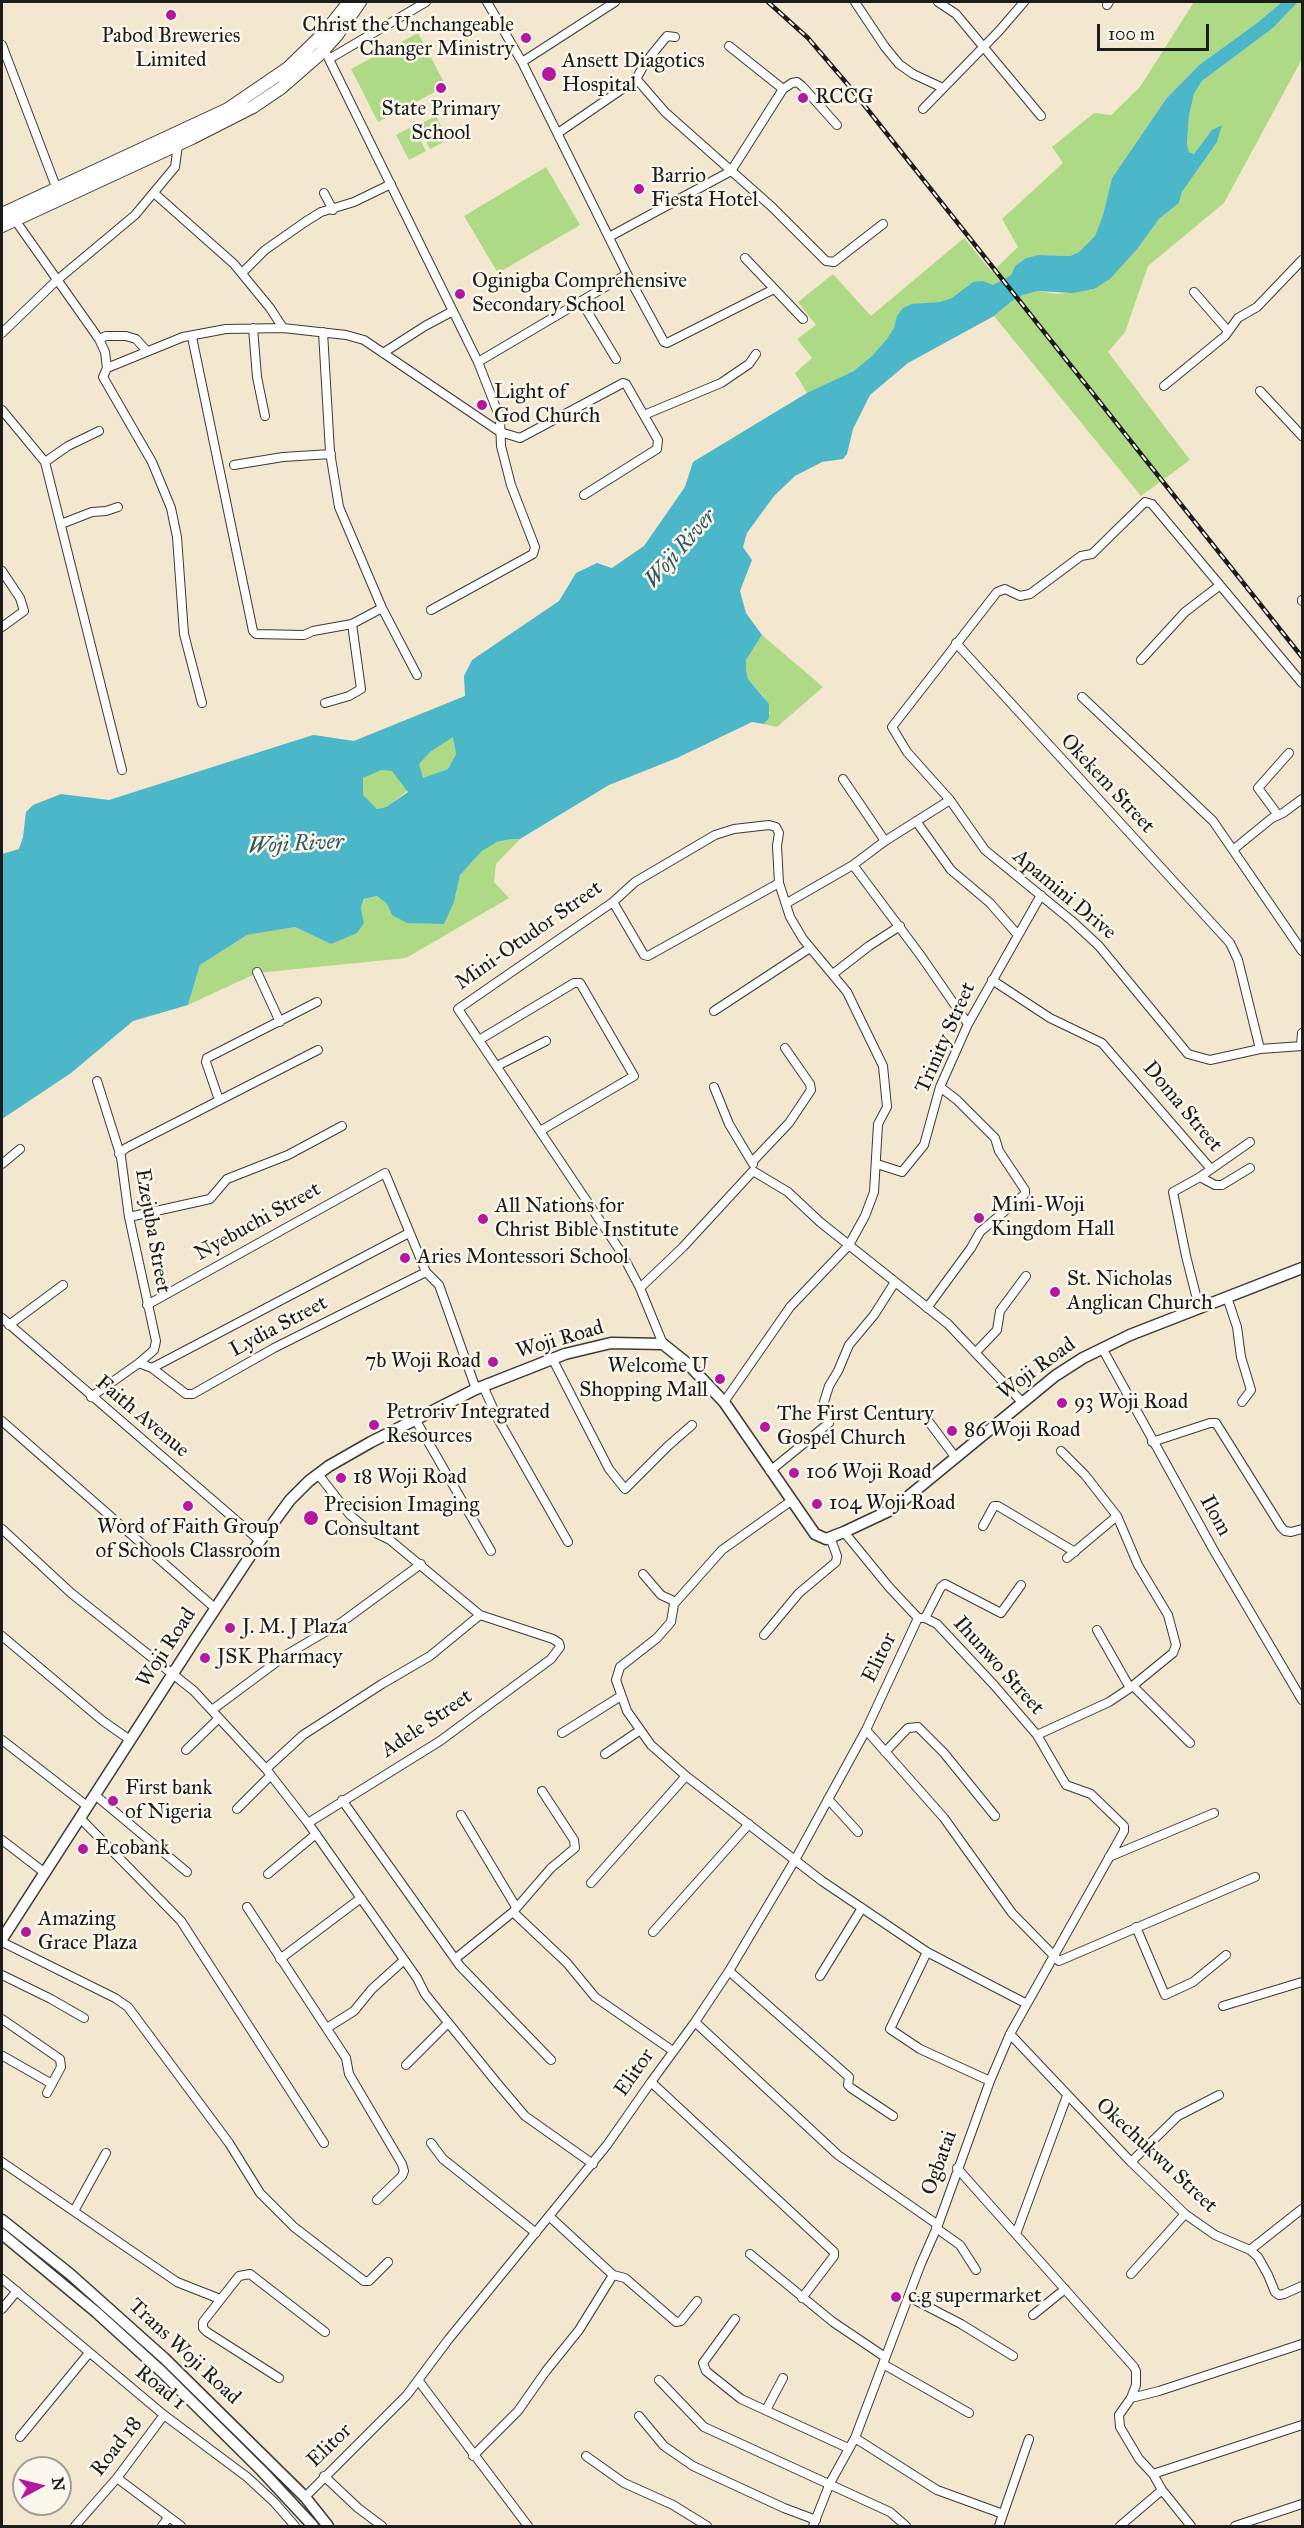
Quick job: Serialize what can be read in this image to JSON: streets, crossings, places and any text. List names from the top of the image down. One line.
{"streets":{"main road":["Woji Road","Trans Woji Road"],"street":["Okekem Street","Apamini Drive","Mini-Otudor Street","Trinity Street","Doma Street","Nyebuchi Street","Ezejuba Street","Lydia Street","Faith Avenue","Ilom","Elitor","Ihunwo Street","Adele Street","Okechukwu Street","Ogbatai","Road 1","Road 18"]},"crossings":[["Okekem Street","Apamini Drive"],["Apamini Drive","Trinity Street"],["Mini-Otudor Street","Trinity Street"],["Mini-Otudor Street","Woji Road"],["Trinity Street","Doma Street"],["Doma Street","Woji Road"],["Nyebuchi Street","Ezejuba Street"],["Ezejuba Street","Faith Avenue"],["Woji Road","Faith Avenue"],["Woji Road","Ilom"],["Woji Road","Ihunwo Street"],["Elitor","Ihunwo Street"],["Elitor","Trans Woji Road"],["Ihunwo Street","Ogbatai"],["Okechukwu Street","Ogbatai"],["Road 1","Road 18"]],"water":["Woji River"],"places":["Pabod Breweries Limited","Christ the Unchangeable Changer Ministry","Ansett Diagotics Hospital","State Primary School","RCCG","Barrio Fiesta Hotel","Oginigba Comprehensive Secondary School","Light of God Church","Mini-Woji Kingdom Hall","All Nations for Christ Bible Institute","Aries Montessori School","St. Nicholas Anglican Church","7b Woji Road","Welcome U Shopping Mall","93 Woji Road","Petroriv Integrated Resources","The First Century Gospel Church","86 Woji Road","106 Woji Road","18 Woji Road","104 Woji Road","Word of Faith Group of Schools Classroom","Precision Imaging Consultant","J. M. J Plaza","JSK Pharmacy","First bank of Nigeria","Ecobank","Amazing Grace Plaza","c.g supermarket"],"scale_bar":"100 m","north":"right"}
